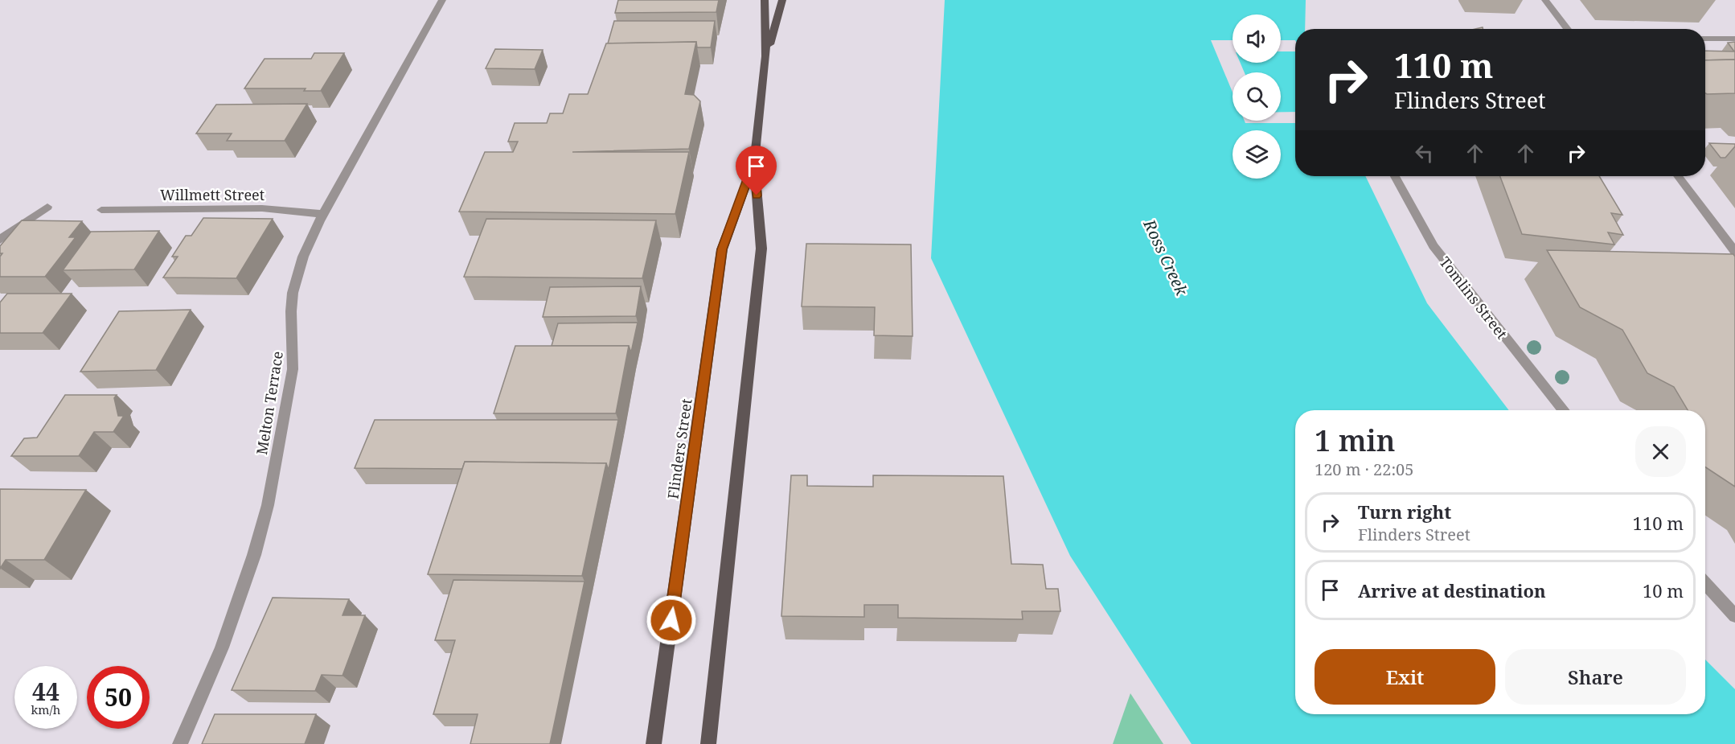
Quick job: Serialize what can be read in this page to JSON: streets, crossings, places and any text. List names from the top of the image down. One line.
{"streets":{"main road":["Flinders Street"],"street":["Willmett Street","Tomlins Street","Melton Terrace"]},"crossings":[["Willmett Street","Melton Terrace"]],"water":["Ross Creek"],"page":{"turn":["110 m","Flinders Street"],"heading":["1 min","120 m · 22:05"],"list":[{"name":"Turn right","note":"Flinders Street","value":"110 m"},{"name":"Arrive at destination","value":"10 m"}],"buttons":["Exit","Share"],"speed":"44 km/h","limit":"50"}}
